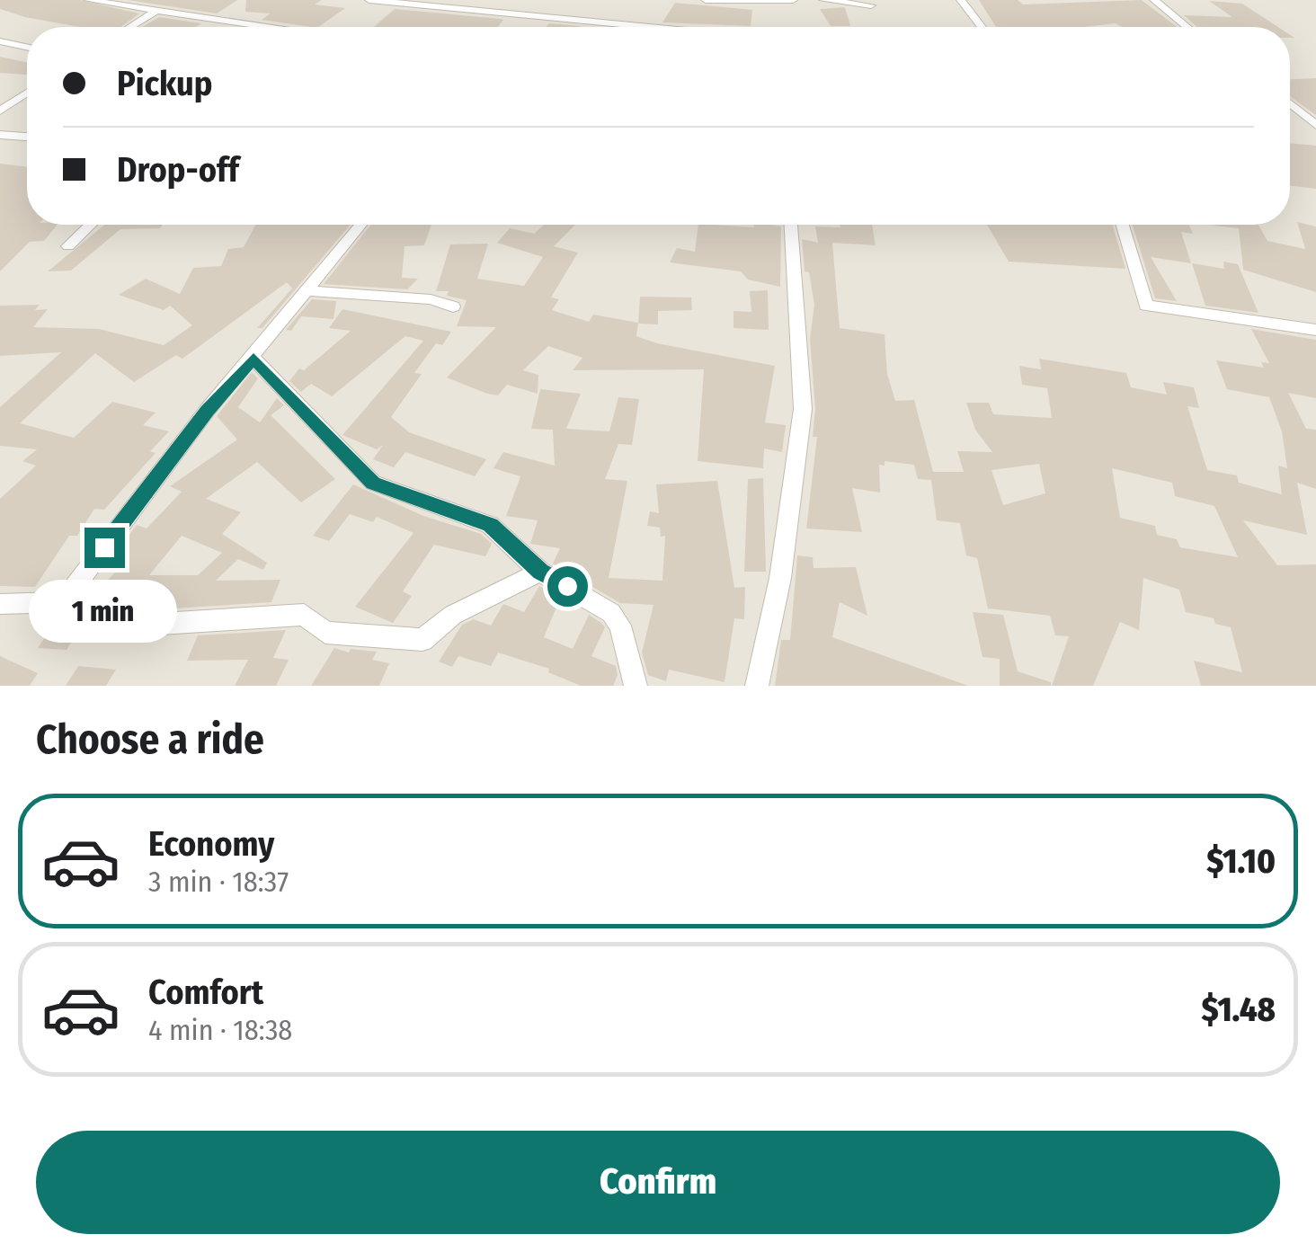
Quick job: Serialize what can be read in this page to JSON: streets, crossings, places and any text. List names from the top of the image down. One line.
{"page":{"banner":["Pickup","Drop-off"],"bubble":"1 min","heading":"Choose a ride","list":[{"name":"Economy","note":"3 min · 18:37","value":"$1.10"},{"name":"Comfort","note":"4 min · 18:38","value":"$1.48"}],"buttons":"Confirm"}}
